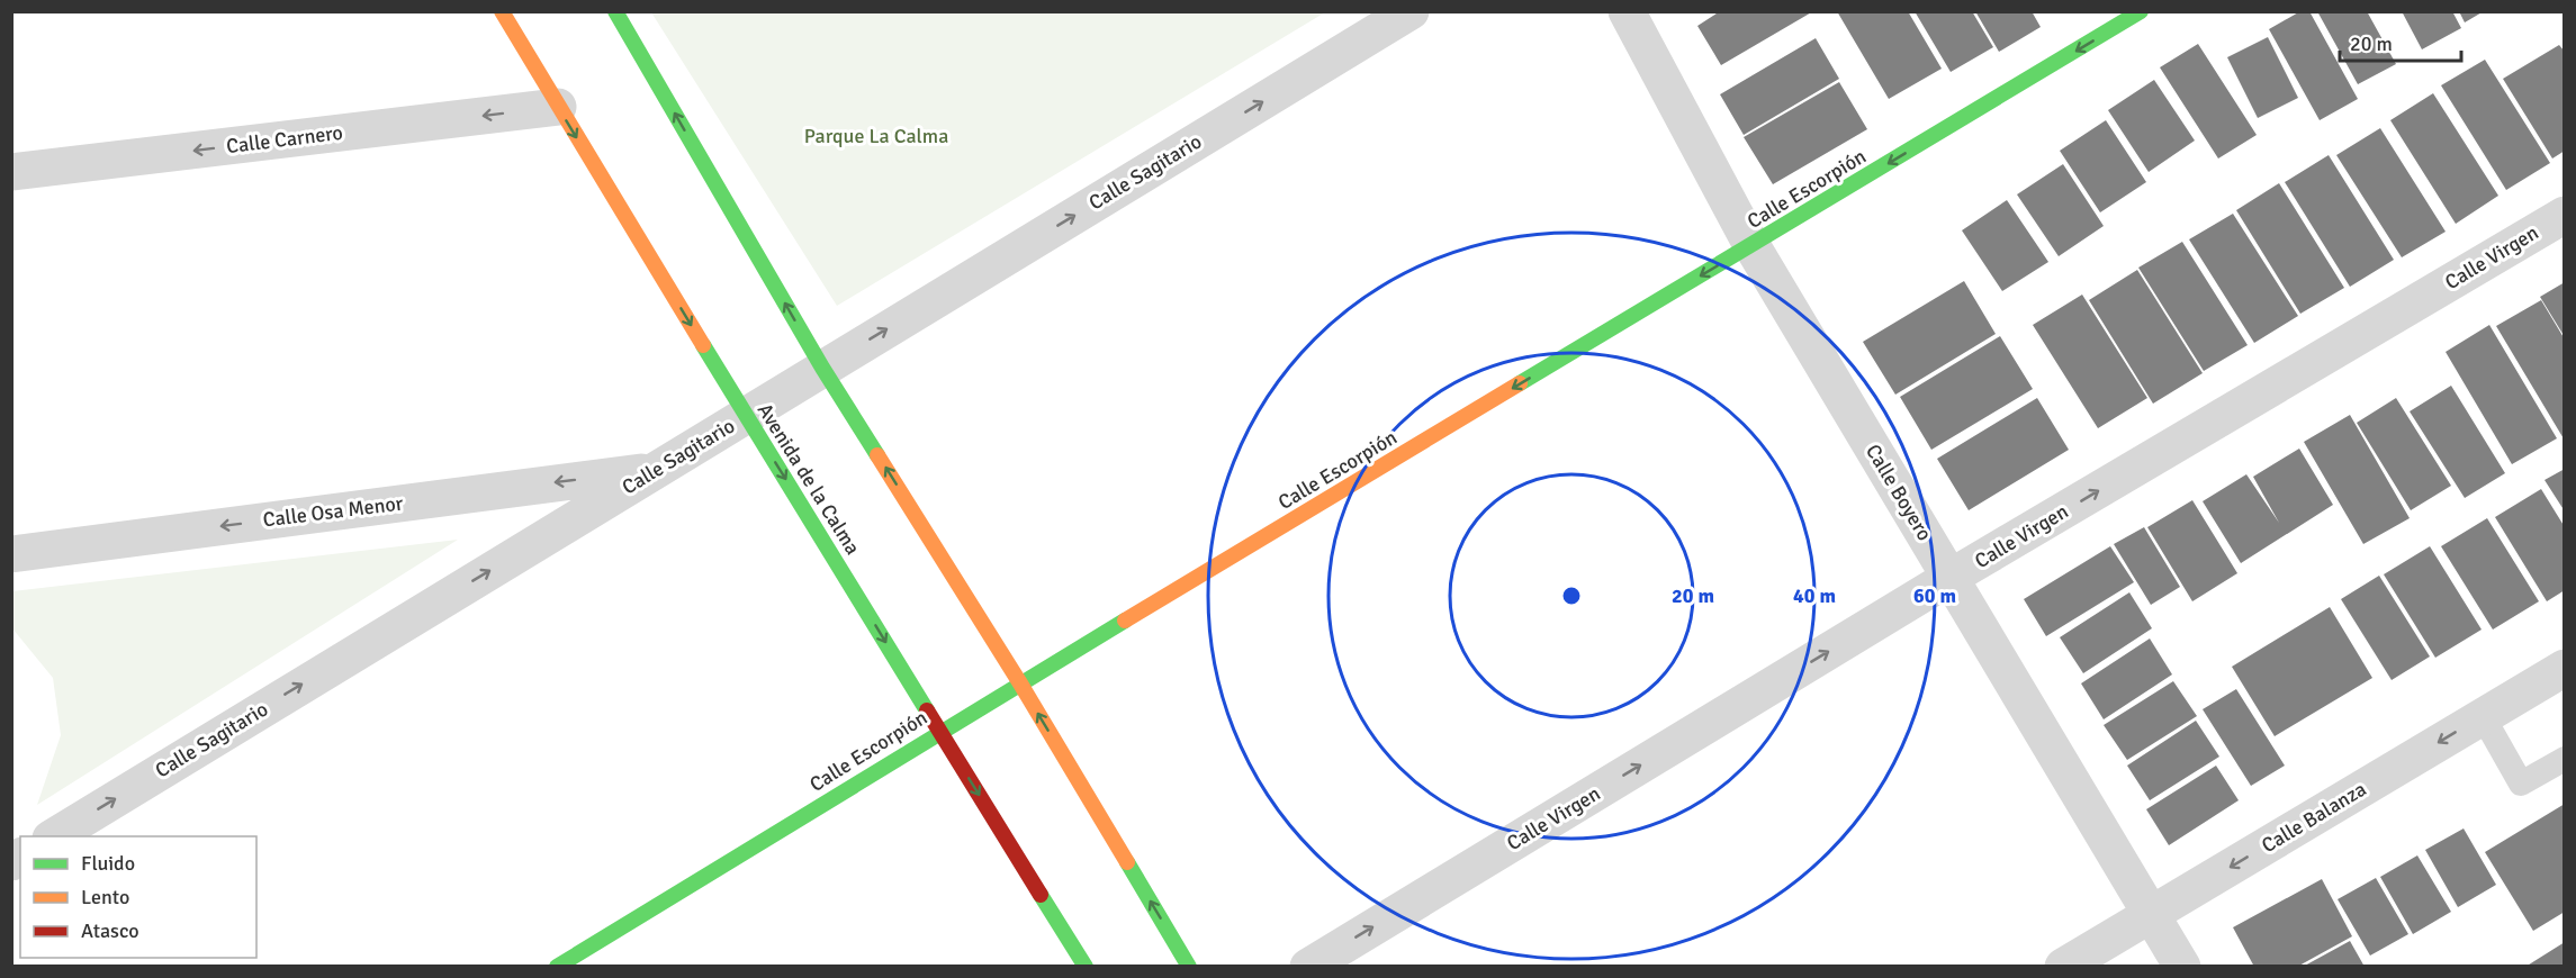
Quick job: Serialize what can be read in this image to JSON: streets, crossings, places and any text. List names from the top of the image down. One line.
{"streets":{"main road":["Calle Escorpión","Avenida de la Calma"],"street":["Calle Carnero","Calle Sagitario","Calle Virgen","Calle Boyero","Calle Osa Menor","Calle Balanza"]},"crossings":[["Calle Carnero","Avenida de la Calma"],["Calle Sagitario","Avenida de la Calma"],["Calle Sagitario","Calle Osa Menor"],["Calle Escorpión","Avenida de la Calma"],["Calle Escorpión","Calle Boyero"],["Calle Virgen","Calle Boyero"],["Calle Boyero","Calle Balanza"]],"one_way":["Calle Carnero","Calle Sagitario","Calle Escorpión","Calle Virgen","Calle Osa Menor","Calle Balanza"],"parks":["Parque La Calma"],"legend":["Fluido","Lento","Atasco"],"scale_bar":"20 m","rings":["20 m","40 m","60 m"]}
